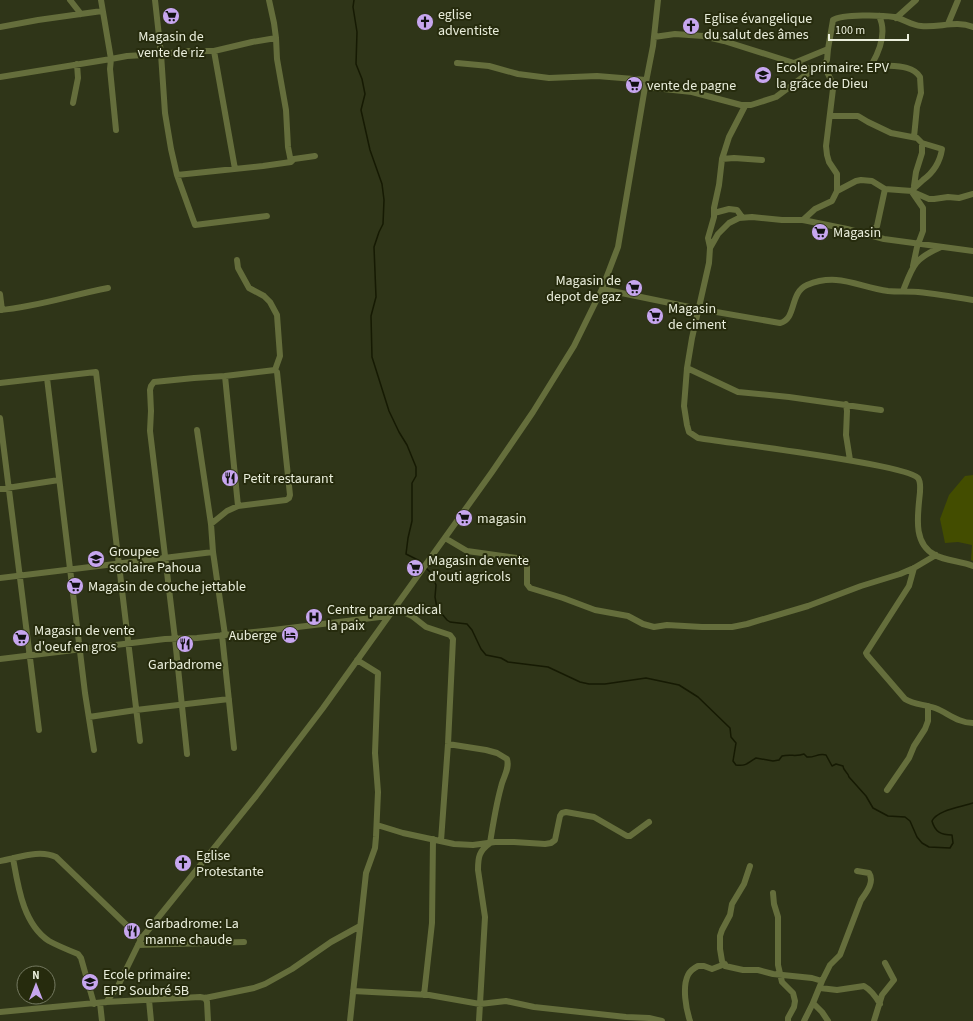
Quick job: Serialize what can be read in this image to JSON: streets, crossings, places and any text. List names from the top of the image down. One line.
{"places":{"supermarket":["Magasin de vente de riz","vente de pagne","Magasin","Magasin de depot de gaz","Magasin de ciment","magasin","Magasin de vente d'outi agricols","Magasin de couche jettable","Magasin de vente d'oeuf en gros"],"church":["eglise adventiste","Eglise évangelique du salut des âmes","Eglise Protestante"],"school or university":["Ecole primaire: EPV la grâce de Dieu","Groupee scolaire Pahoua","Ecole primaire: EPP Soubré 5B"],"restaurant":["Petit restaurant","Garbadrome","Garbadrome: La manne chaude"],"hospital":["Centre paramedical la paix"],"hotel":["Auberge"]},"scale_bar":"100 m","north":"top"}
